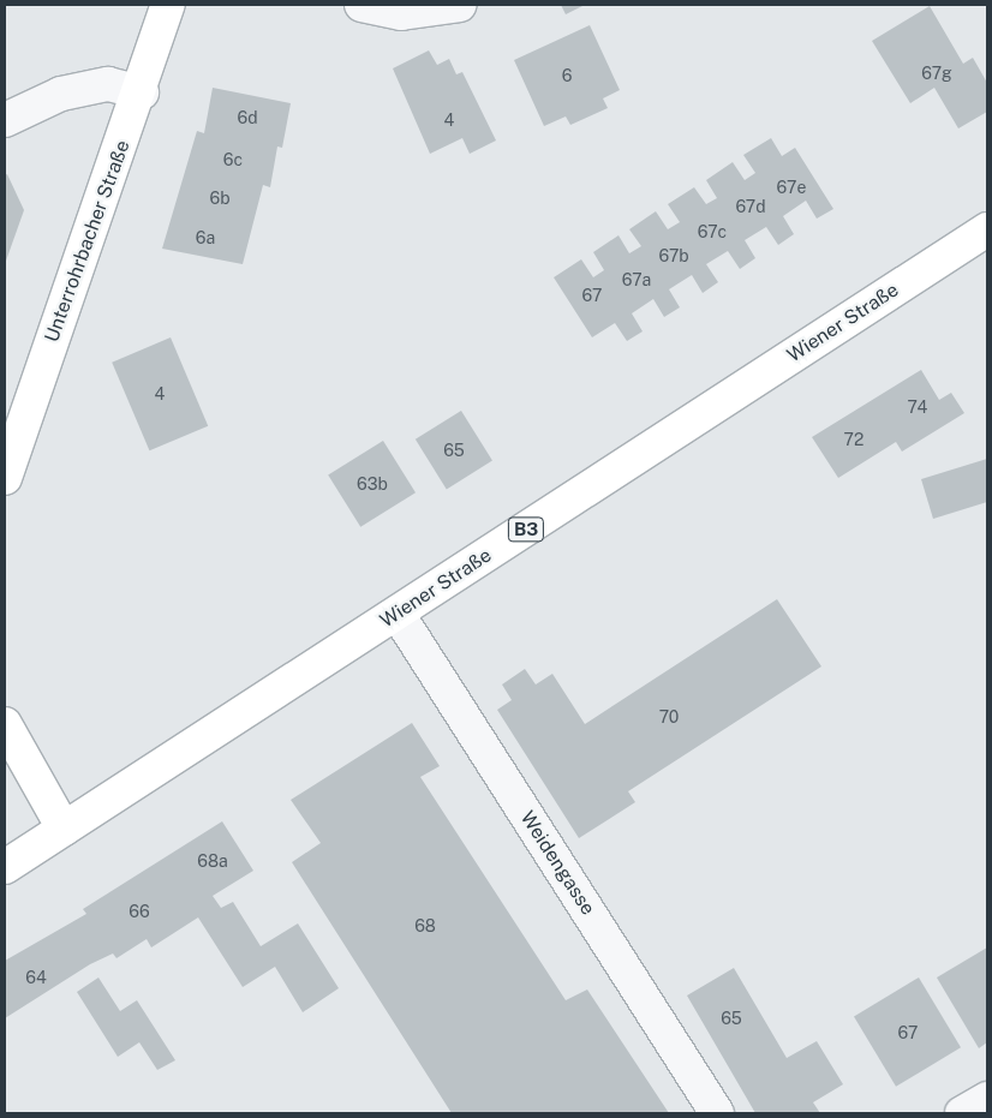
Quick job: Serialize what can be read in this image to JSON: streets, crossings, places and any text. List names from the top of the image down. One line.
{"streets":{"main road":["Unterrohrbacher Straße","Wiener Straße","B3"],"street":["Weidengasse"]},"crossings":[["Wiener Straße","Weidengasse"]],"house_numbers":["67g","6","6d","4","6c","67e","6b","67d","67c","6a","67b","67a","67","4","74","72","65","63b","70","68a","66","68","64","65","67"]}
